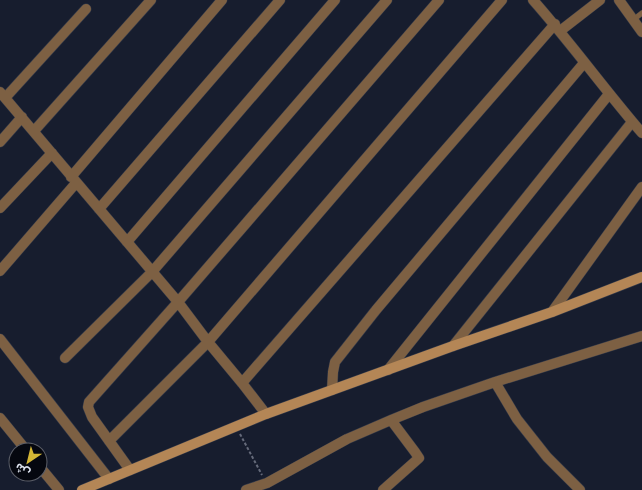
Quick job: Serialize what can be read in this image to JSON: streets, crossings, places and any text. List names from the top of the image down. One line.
{"north":"bottom left"}
